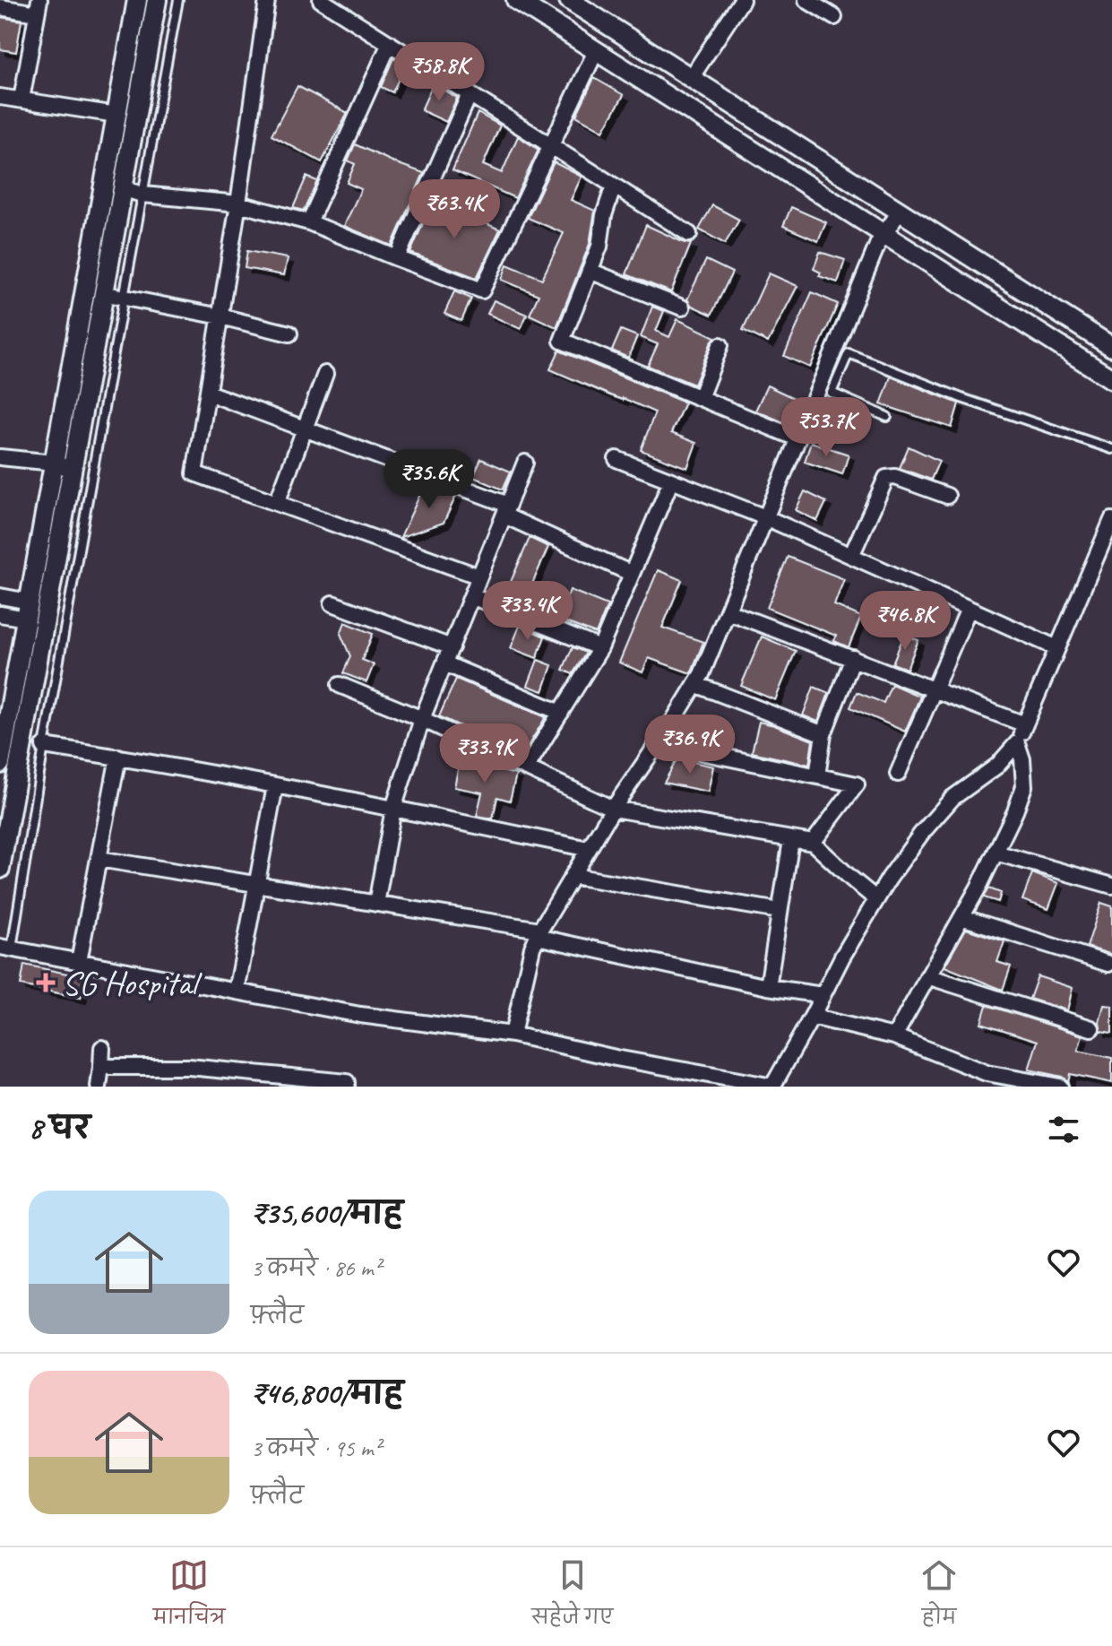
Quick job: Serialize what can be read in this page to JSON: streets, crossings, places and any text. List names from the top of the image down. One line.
{"places":{"health":["SG Hospital"]},"page":{"price":["₹58.8K","₹63.4K","₹53.7K","₹35.6K","₹33.4K","₹46.8K","₹36.9K","₹33.9K"],"heading":"8 घर","list":[{"name":"₹35,600/माह","note":"3 कमरे · 86 m² · फ़्लैट"},{"name":"₹46,800/माह","note":"3 कमरे · 95 m² · फ़्लैट"}],"tabs":["मानचित्र","सहेजे गए","होम"]}}
